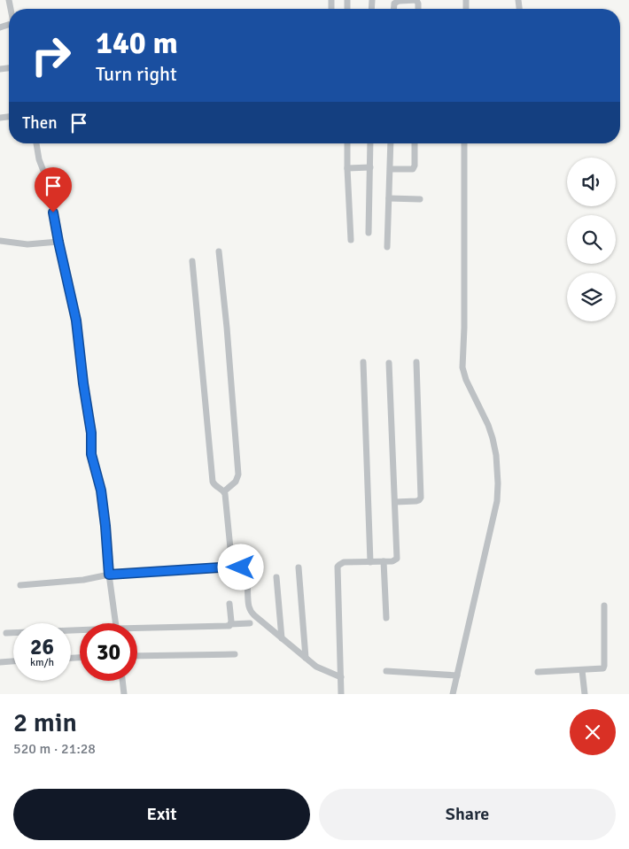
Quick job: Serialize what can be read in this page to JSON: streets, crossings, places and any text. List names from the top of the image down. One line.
{"page":{"turn":["140 m","Turn right"],"then":"Then","speed":"26 km/h","limit":"30","heading":["2 min","520 m · 21:28"],"buttons":["Exit","Share"]}}
